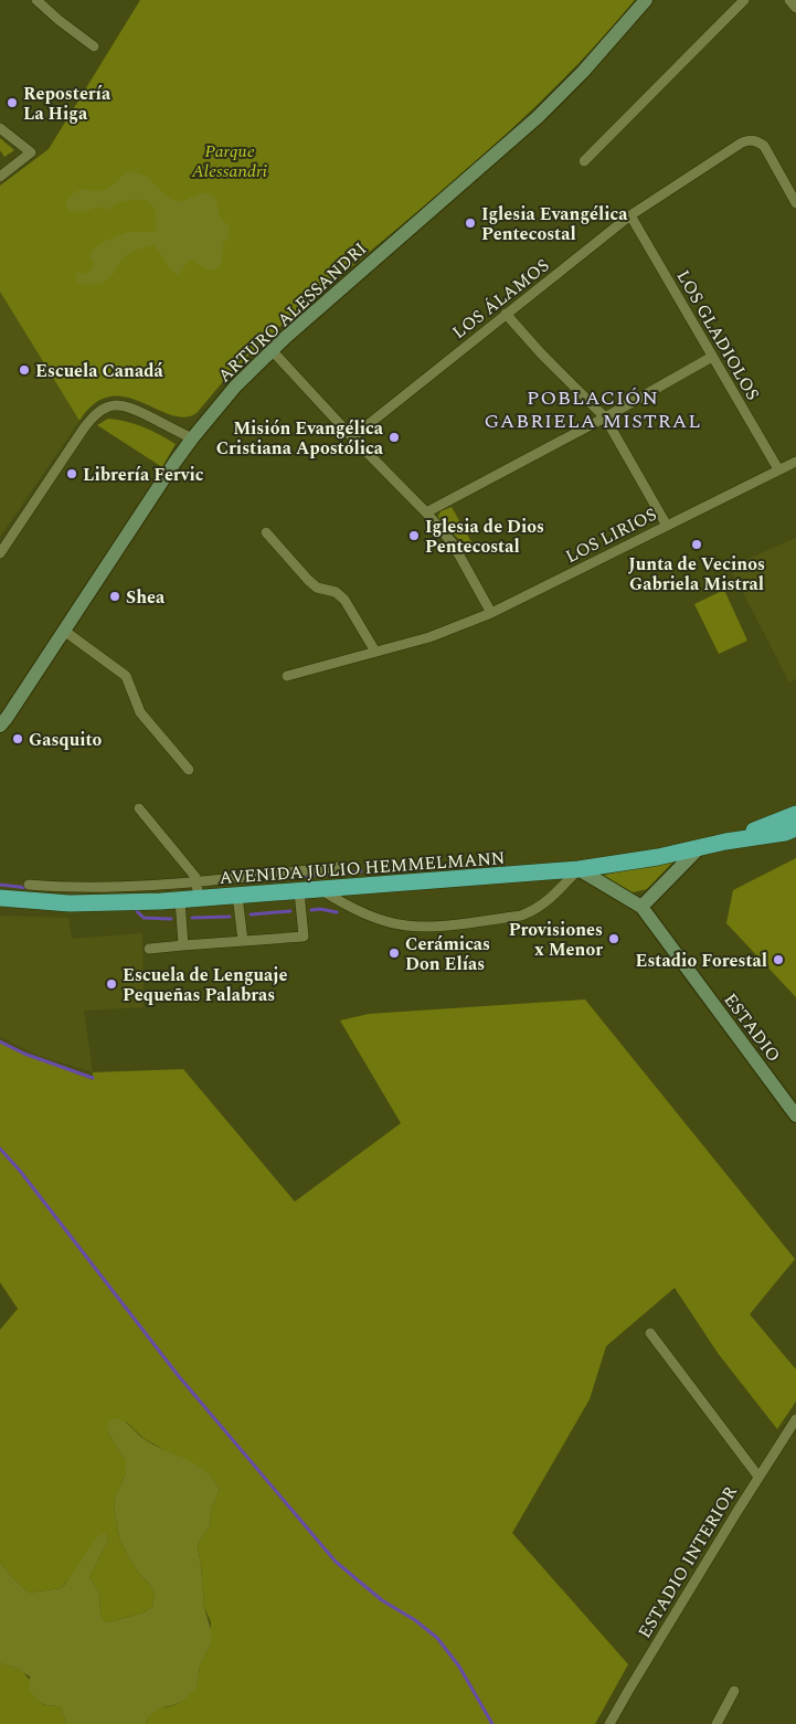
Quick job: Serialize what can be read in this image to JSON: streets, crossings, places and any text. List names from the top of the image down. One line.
{"streets":{"highway":["AVENIDA JULIO HEMMELMANN"],"street":["LOS ÁLAMOS","ARTURO ALESSANDRI","LOS GLADIOLOS","LOS LIRIOS","ESTADIO","ESTADIO INTERIOR"]},"crossings":[["LOS ÁLAMOS","LOS GLADIOLOS"],["LOS GLADIOLOS","LOS LIRIOS"],["AVENIDA JULIO HEMMELMANN","ESTADIO"]],"districts":["POBLACIÓN GABRIELA MISTRAL"],"parks":["Parque Alessandri"],"places":["Repostería La Higa","Iglesia Evangélica Pentecostal","Escuela Canadá","Misión Evangélica Cristiana Apostólica","Librería Fervic","Iglesia de Dios Pentecostal","Junta de Vecinos Gabriela Mistral","Shea","Gasquito","Provisiones x Menor","Cerámicas Don Elías","Estadio Forestal","Escuela de Lenguaje Pequeñas Palabras"]}
